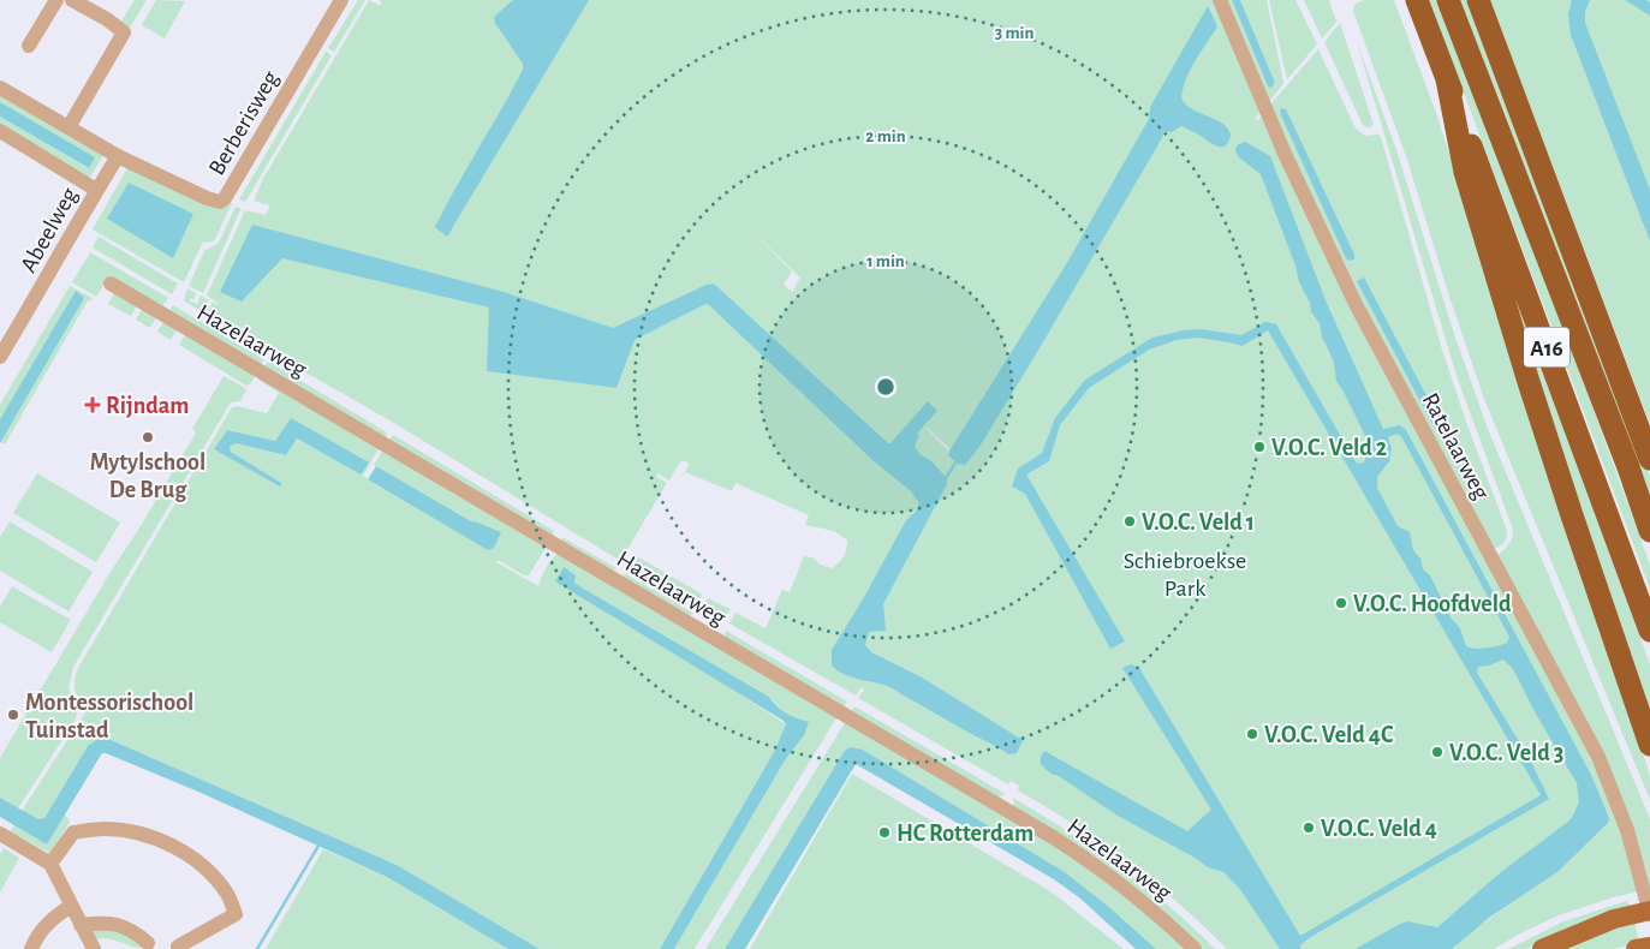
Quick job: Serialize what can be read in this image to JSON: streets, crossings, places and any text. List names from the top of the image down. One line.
{"streets":{"highway":["A16"],"street":["Berberisweg","Abeelweg","Hazelaarweg","Ratelaarweg"]},"crossings":[["Berberisweg","Abeelweg"]],"parks":["Schiebroekse Park"],"places":{"health":["Rijndam"],"other":["Mytylschool De Brug","V.O.C. Veld 2","V.O.C. Veld 1","V.O.C. Hoofdveld","Montessorischool Tuinstad","V.O.C. Veld 4C","V.O.C. Veld 3","V.O.C. Veld 4","HC Rotterdam"]},"rings":["3 min","2 min","1 min"]}
